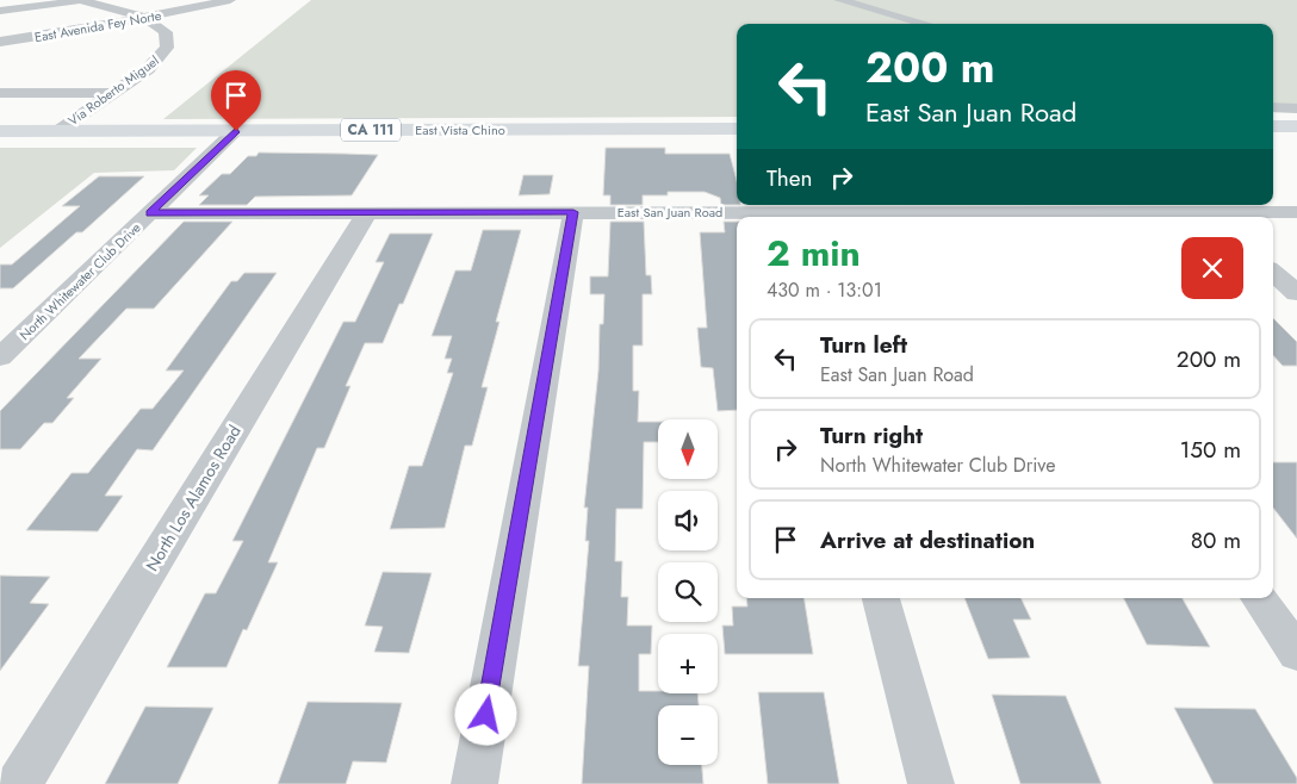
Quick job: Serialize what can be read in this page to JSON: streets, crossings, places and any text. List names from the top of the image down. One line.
{"streets":{"main road":["CA 111","East Vista Chino"],"street":["East Avenida Fey Norte","Via Roberto Miguel","East San Juan Road","North Whitewater Club Drive","North Los Alamos Road"]},"crossings":[["East Avenida Fey Norte","Via Roberto Miguel"],["Via Roberto Miguel","East Vista Chino"],["East Vista Chino","North Whitewater Club Drive"],["East San Juan Road","North Whitewater Club Drive"],["East San Juan Road","North Los Alamos Road"]],"north":"bottom","page":{"turn":["200 m","East San Juan Road"],"then":"Then","heading":["2 min","430 m · 13:01"],"list":[{"name":"Turn left","note":"East San Juan Road","value":"200 m"},{"name":"Turn right","note":"North Whitewater Club Drive","value":"150 m"},{"name":"Arrive at destination","value":"80 m"}],"map_buttons":["+","−"]}}
